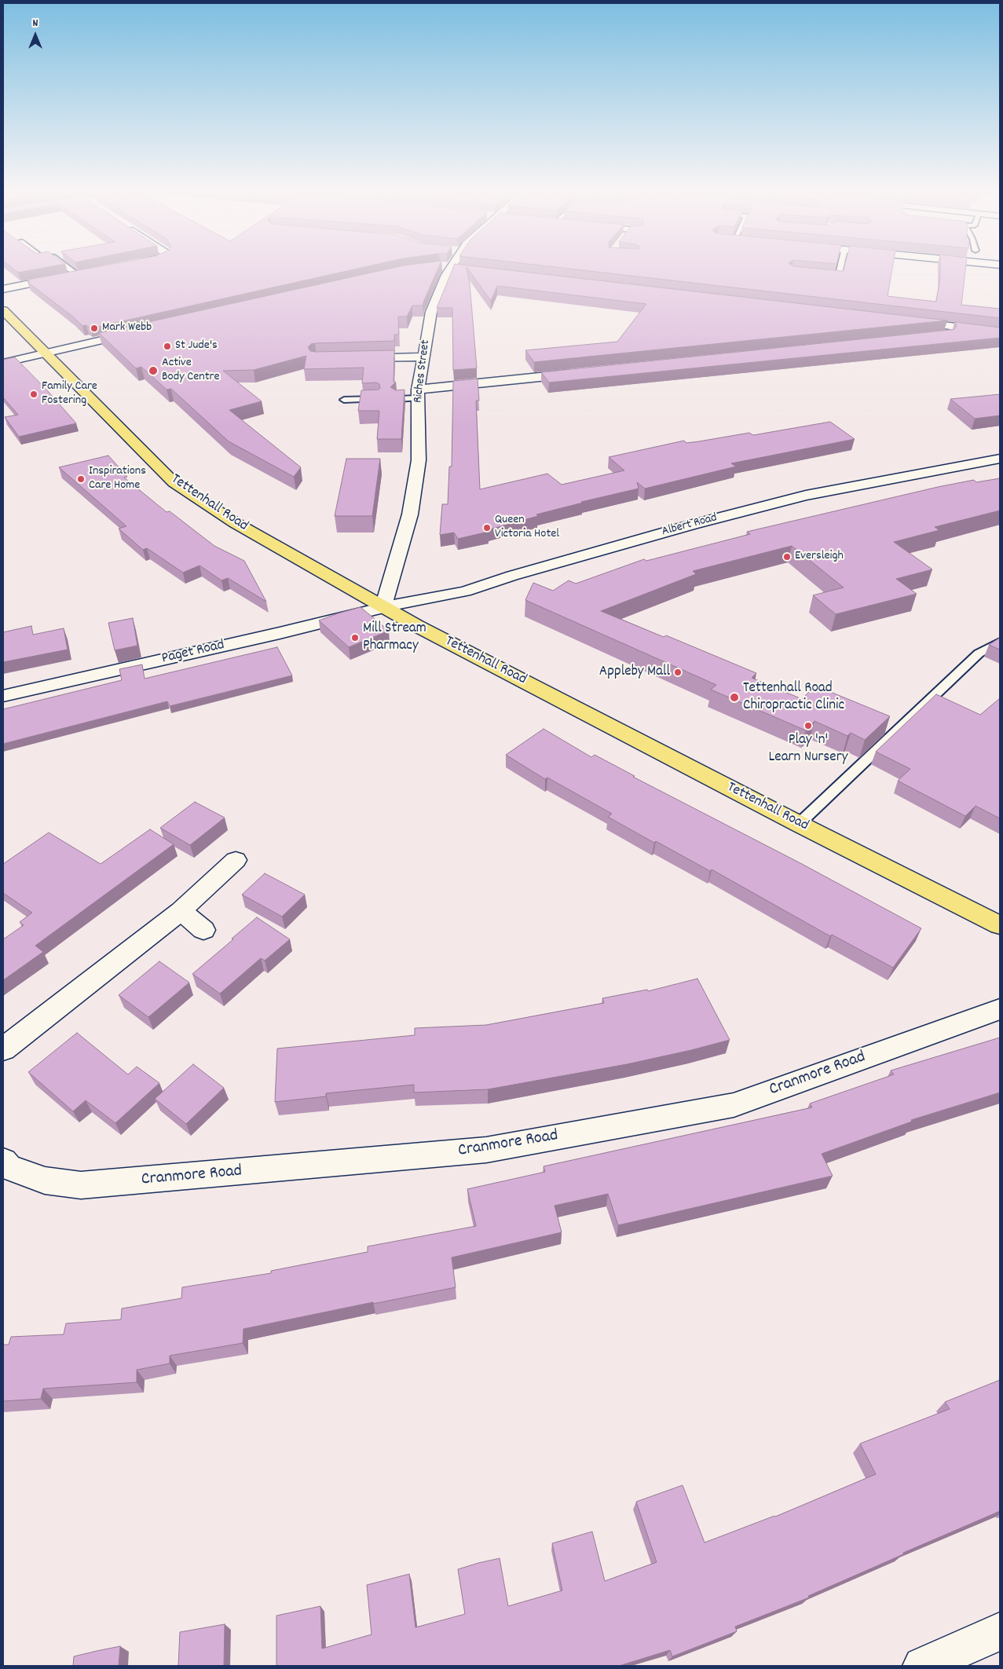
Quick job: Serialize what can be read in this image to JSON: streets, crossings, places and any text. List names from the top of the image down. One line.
{"streets":{"highway":["Tettenhall Road"],"street":["Riches Street","Albert Road","Paget Road","Cranmore Road"]},"crossings":[["Riches Street","Tettenhall Road"],["Riches Street","Albert Road"],["Riches Street","Paget Road"],["Tettenhall Road","Albert Road"],["Tettenhall Road","Paget Road"],["Albert Road","Paget Road"]],"places":["Mark Webb","St Jude's","Active Body Centre","Family Care Fostering","Inspirations Care Home","Queen Victoria Hotel","Eversleigh","Mill Stream Pharmacy","Appleby Mall","Tettenhall Road Chiropractic Clinic","Play 'n' Learn Nursery"],"north":"top"}
